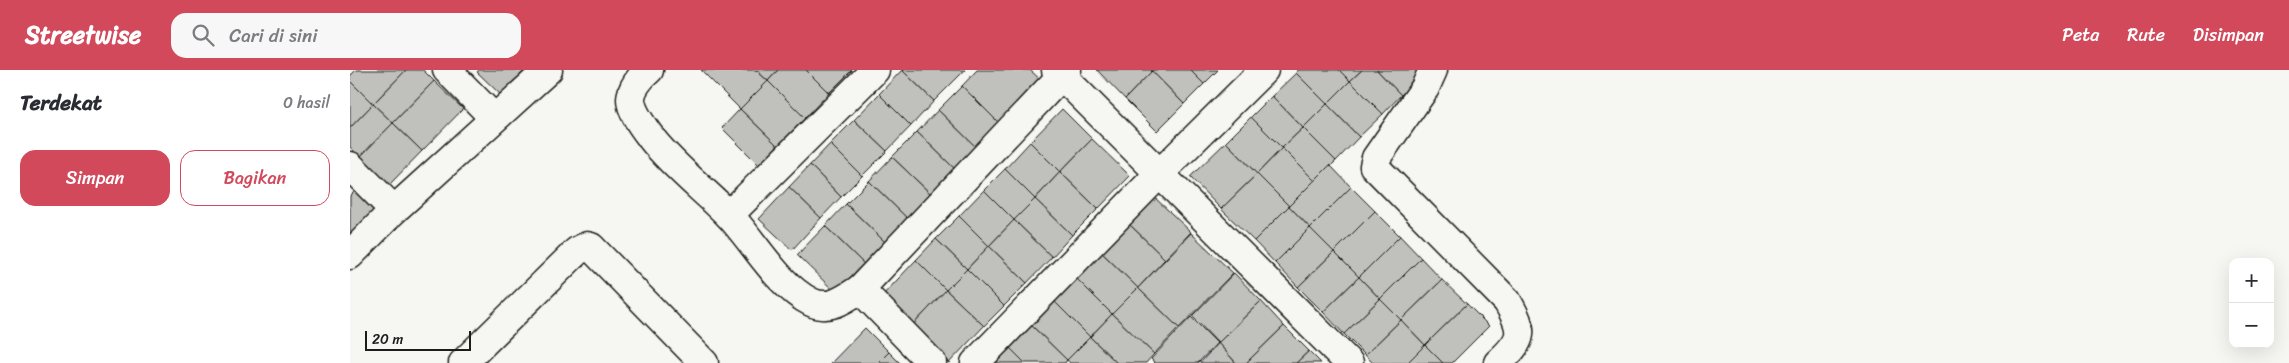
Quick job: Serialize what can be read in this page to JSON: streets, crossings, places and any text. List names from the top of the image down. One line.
{"scale_bar":"20 m","page":{"header":"Streetwise","search":"Cari di sini","nav":["Peta","Rute","Disimpan"],"heading":["Terdekat","0 hasil"],"buttons":["Simpan","Bagikan"],"map_buttons":["+","−"],"scale":"20 m"}}
